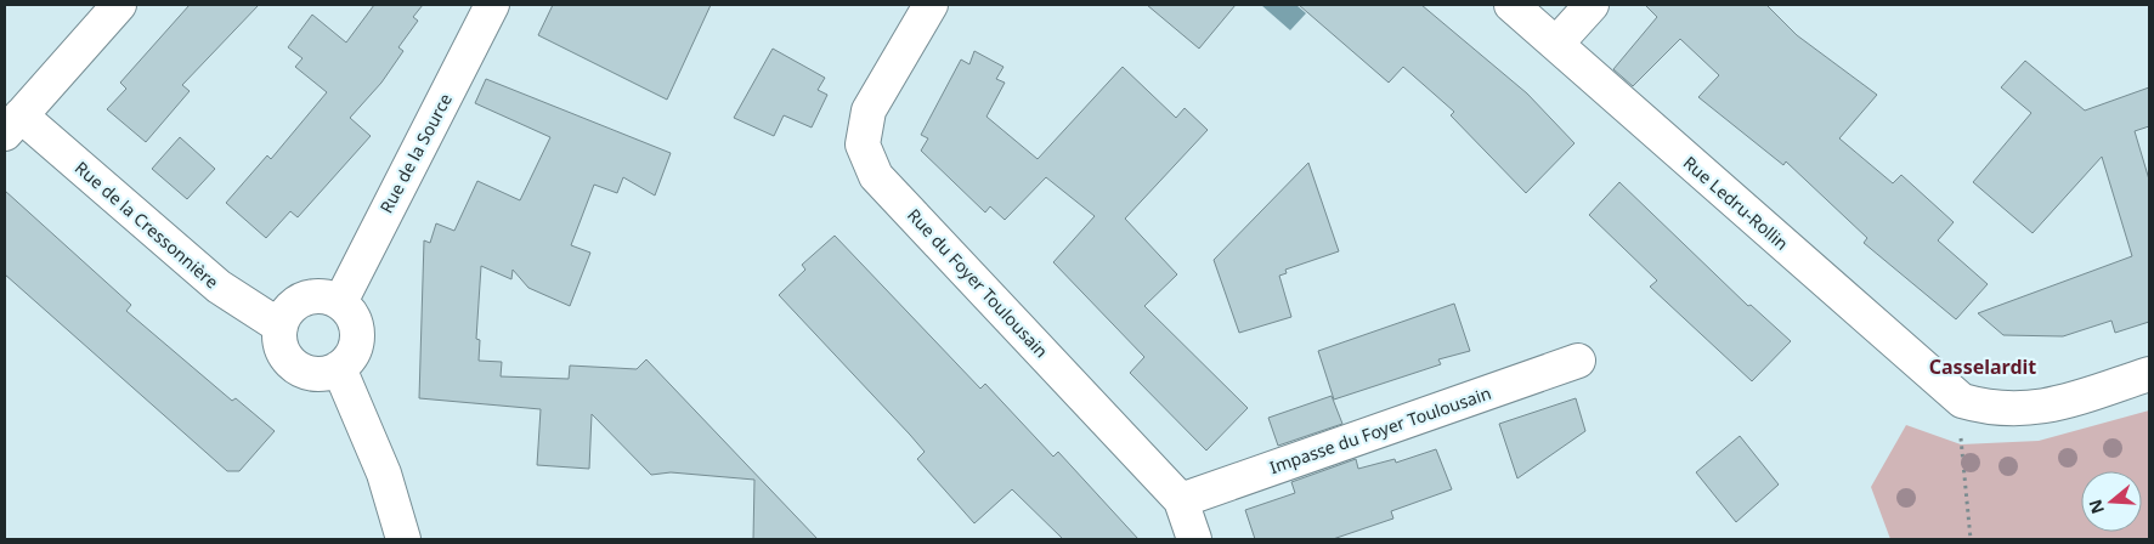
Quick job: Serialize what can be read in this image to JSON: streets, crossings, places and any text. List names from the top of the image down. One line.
{"streets":{"street":["Rue de la Source","Rue Ledru-Rollin","Rue de la Cressonnière","Rue du Foyer Toulousain","Impasse du Foyer Toulousain"]},"crossings":[["Rue de la Source","Rue de la Cressonnière"],["Rue du Foyer Toulousain","Impasse du Foyer Toulousain"]],"districts":["Casselardit"],"north":"left"}
